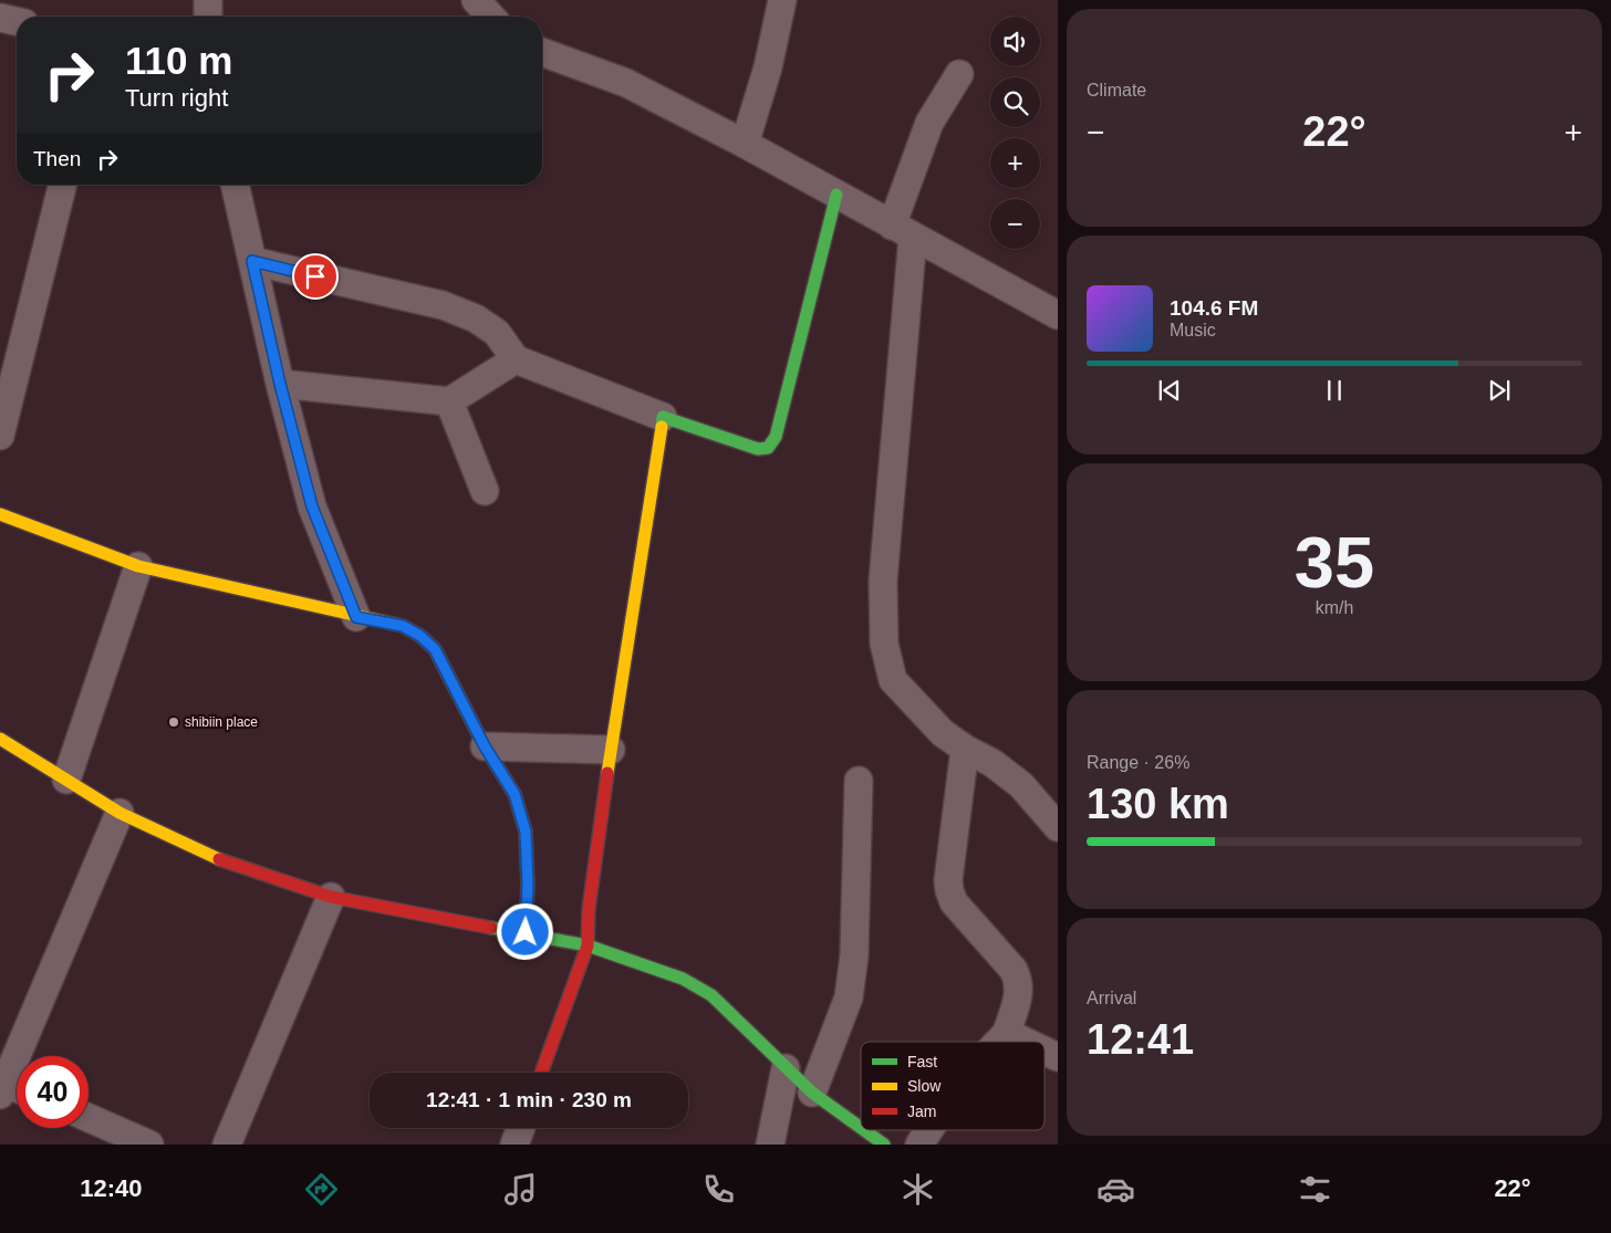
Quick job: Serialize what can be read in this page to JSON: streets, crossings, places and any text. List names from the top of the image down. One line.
{"places":["shibiin place"],"legend":["Fast","Slow","Jam"],"page":{"tile":["Climate",["35","km/h"],["Range · 26%","130 km"],["Arrival","12:41"]],"map_buttons":["+","−"],"turn":["110 m","Turn right"],"heat":["−","22°","+"],"then":"Then","song":["104.6 FM","Music"],"limit":"40","trip":"12:41 · 1 min · 230 m","tabs":["12:40","22°"]}}
